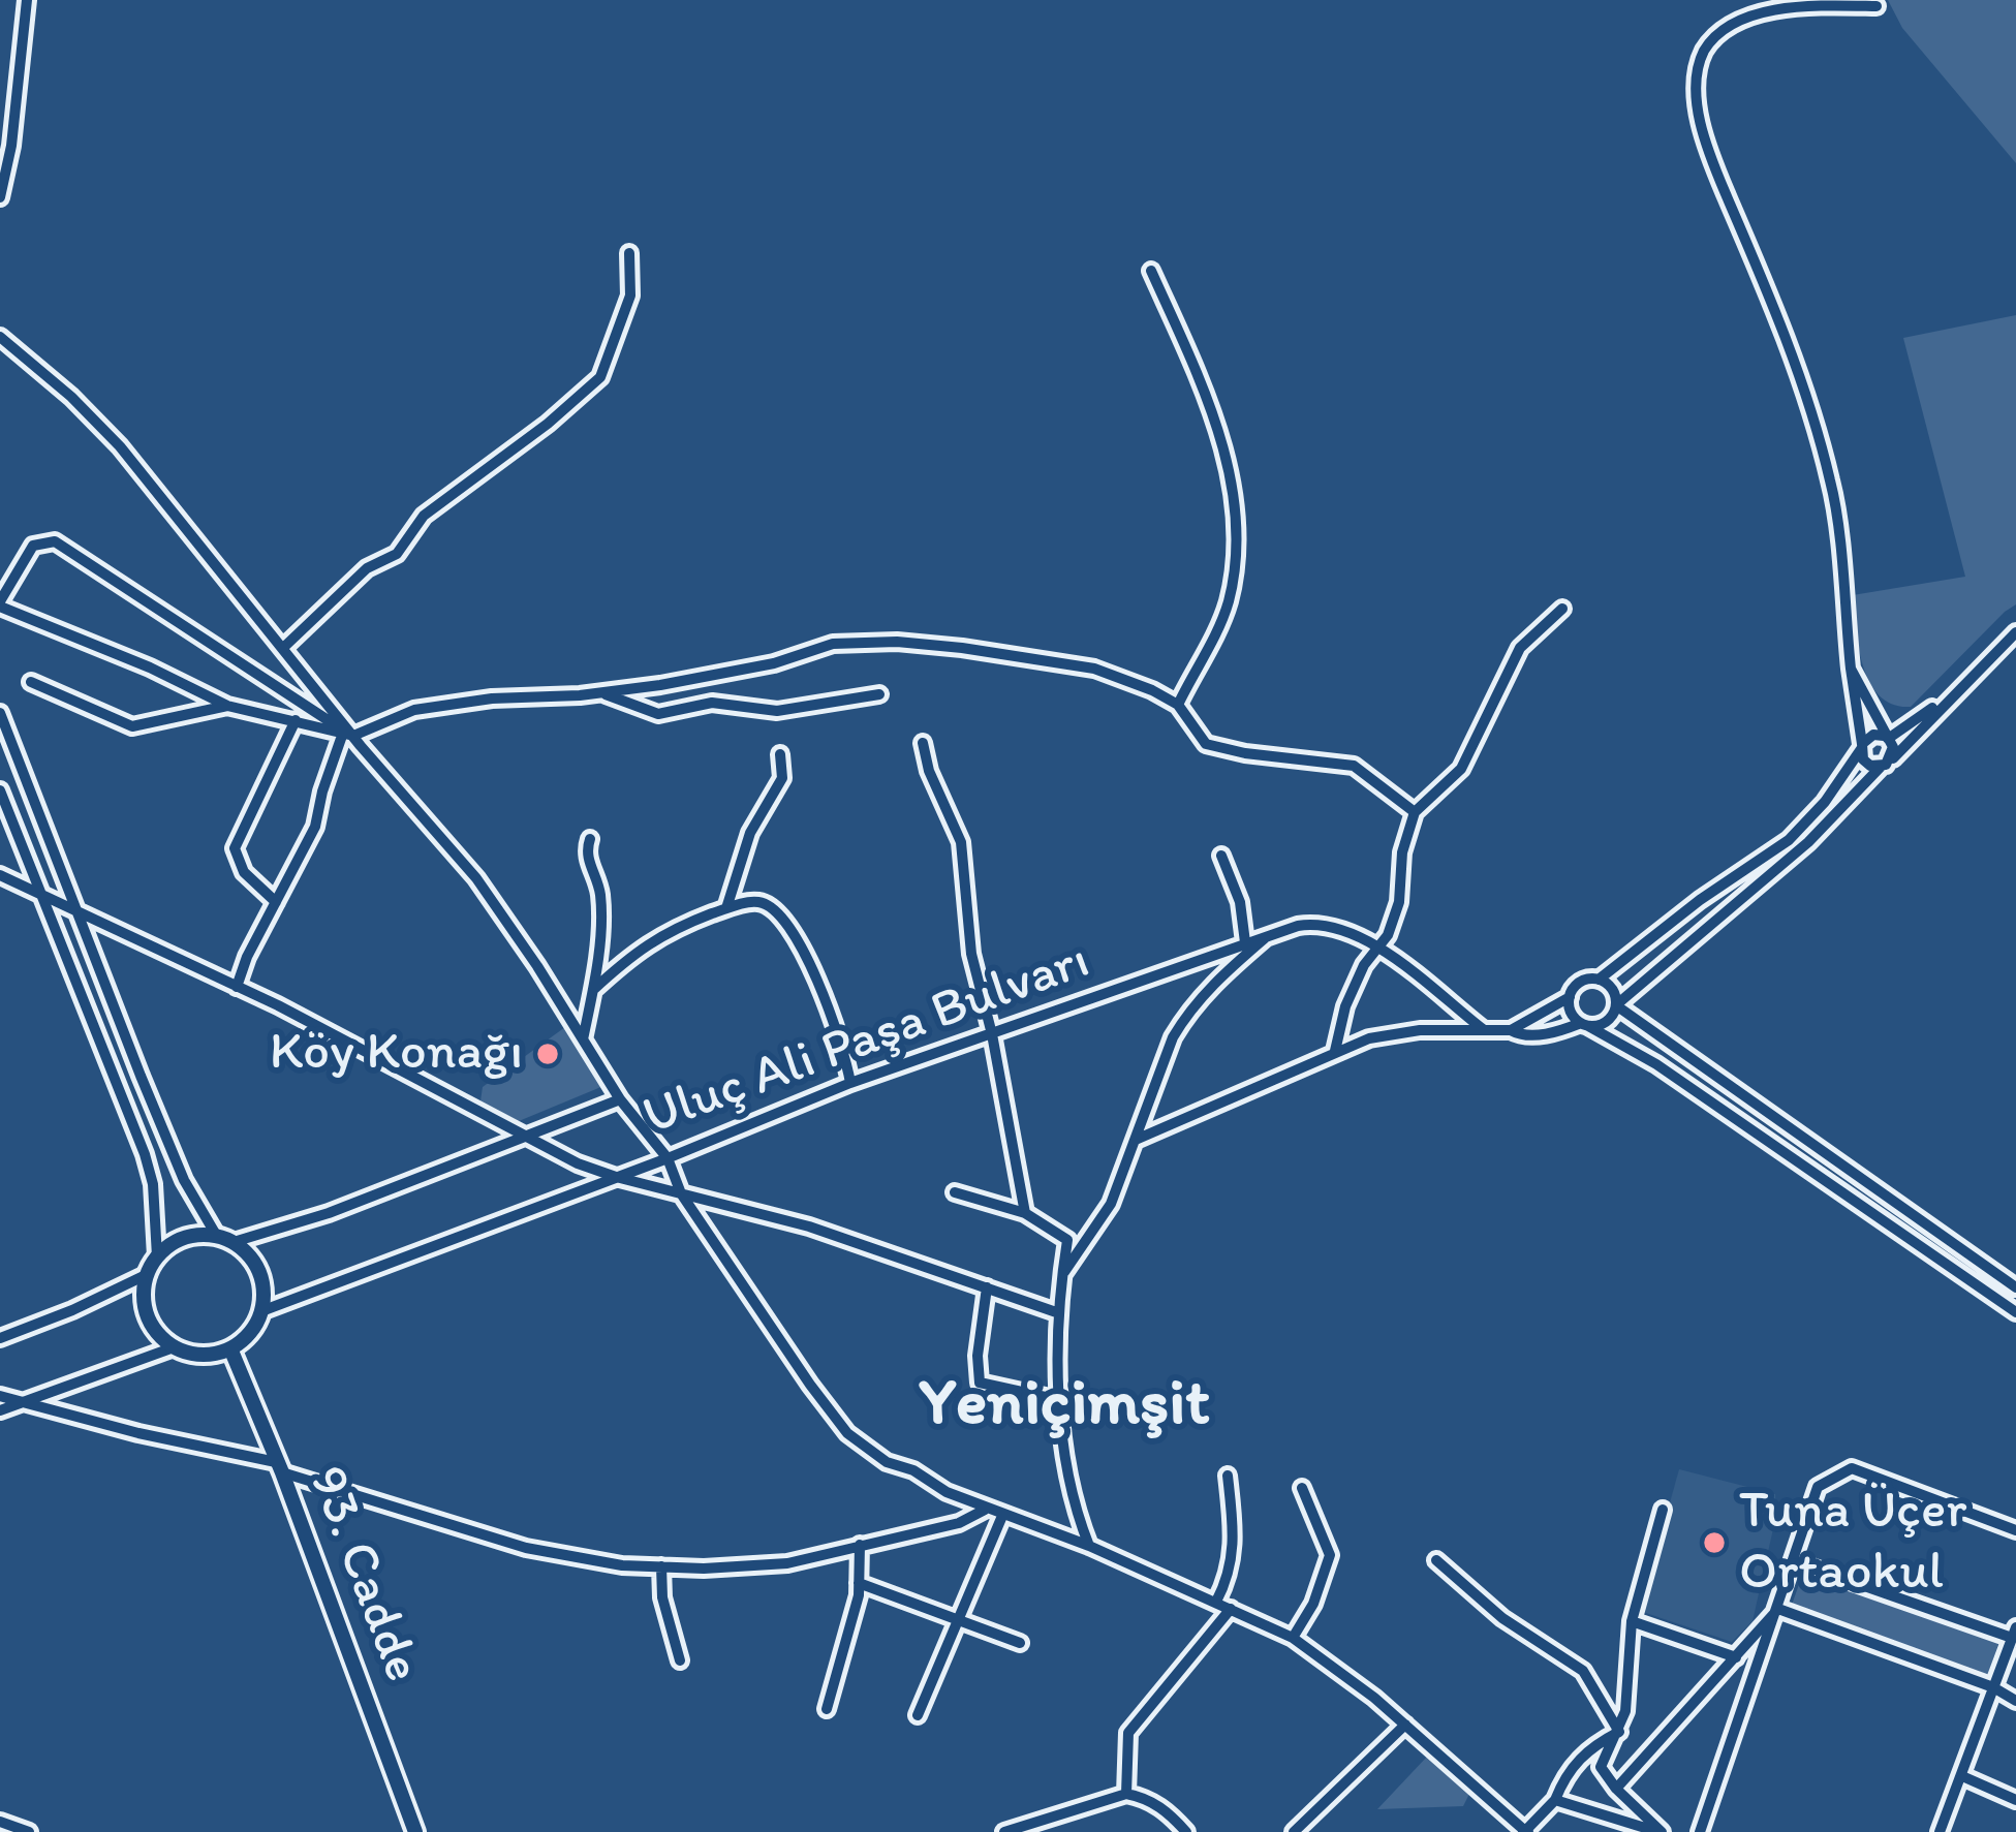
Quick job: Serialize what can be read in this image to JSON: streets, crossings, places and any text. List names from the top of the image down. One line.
{"streets":{"main road":["Uluç Ali Paşa Bulvarı","93. Cadde"]},"crossings":[["Uluç Ali Paşa Bulvarı","93. Cadde"]],"districts":["Yeniçimşit"],"places":["Köy Konağı","Tuna Üçer Ortaokul"]}
